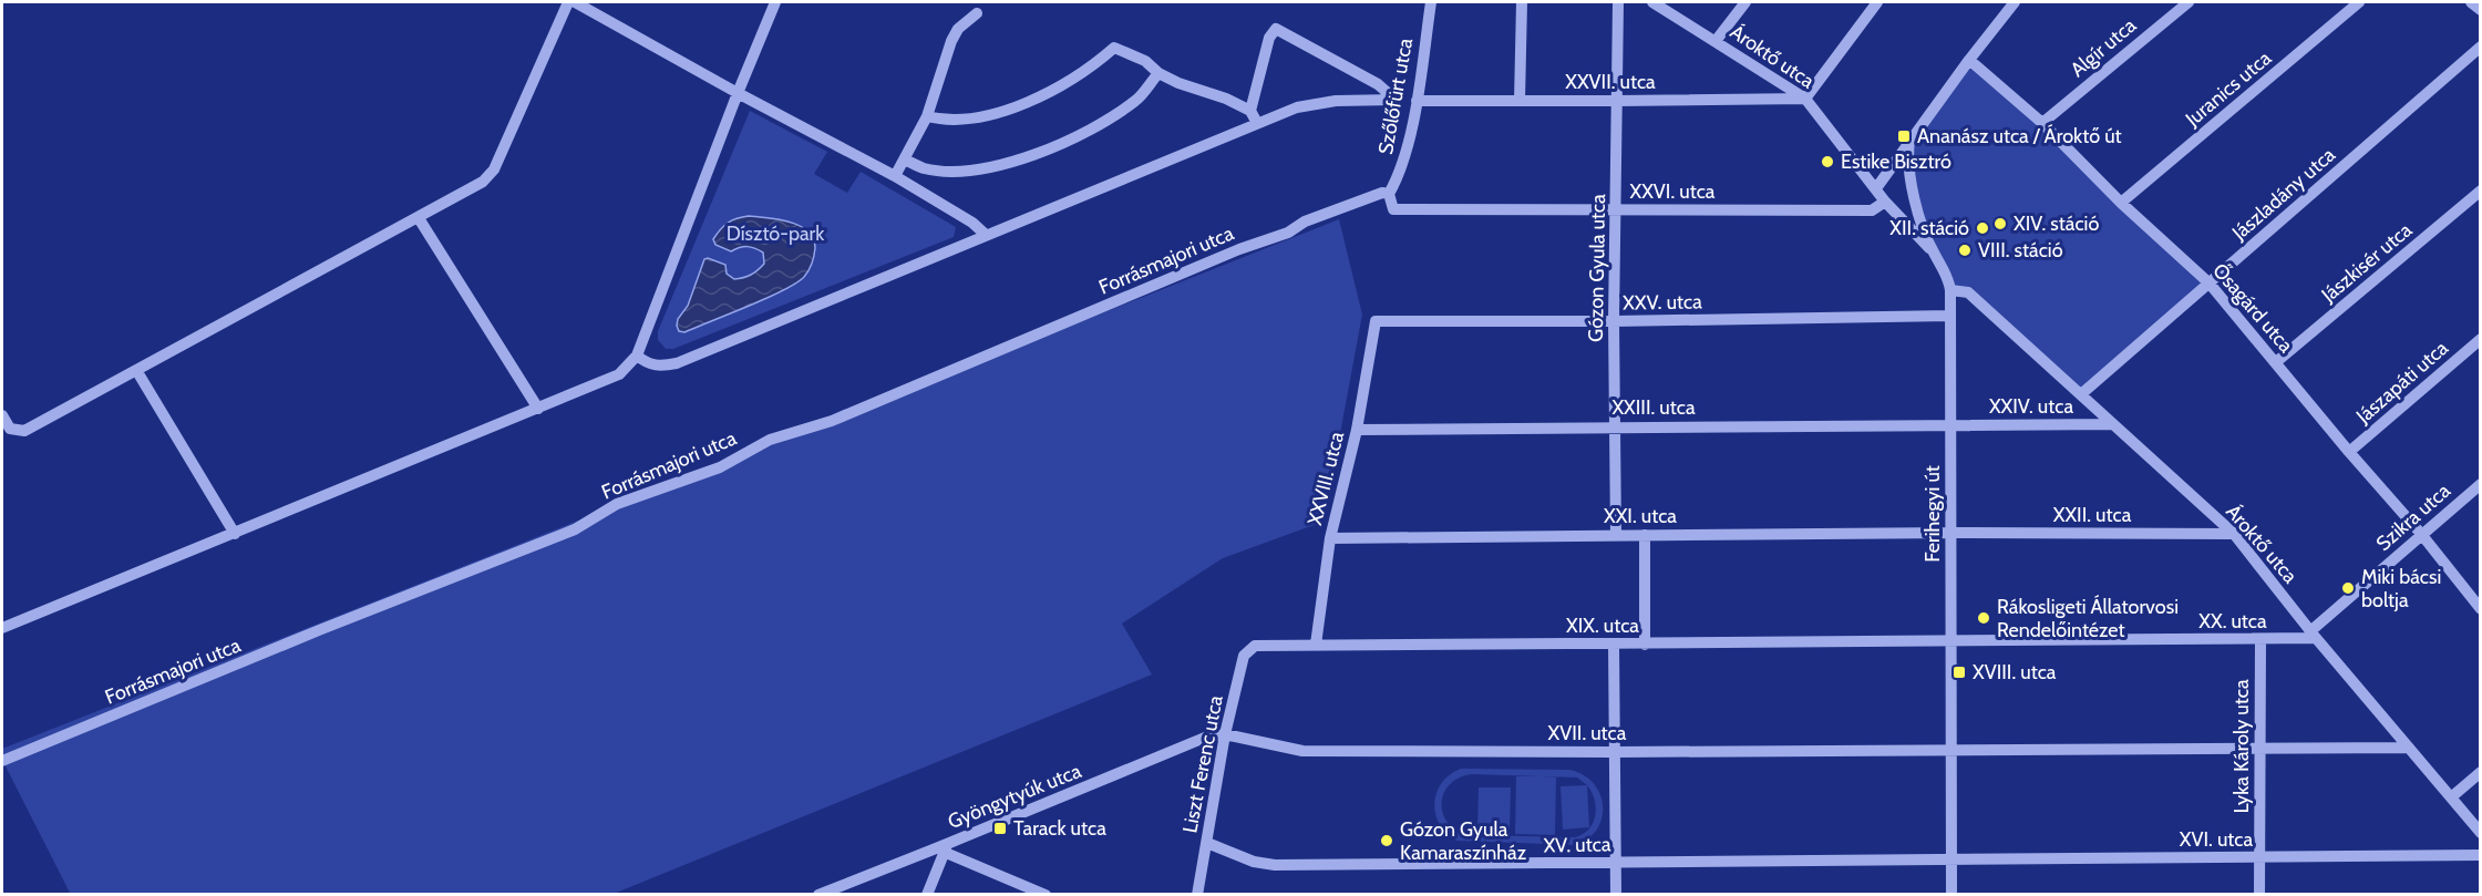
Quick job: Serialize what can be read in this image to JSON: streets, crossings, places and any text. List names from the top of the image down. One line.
{"streets":{"street":["Algír utca","Ároktő utca","XXVII. utca","Juranics utca","Szőlőfürt utca","XXVI. utca","Jászladány utca","Forrásmajori utca","Jászkisér utca","Gózon Gyula utca","XXV. utca","Ősagárd utca","Jászapáti utca","XXIV. utca","XXIII. utca","XXVIII. utca","Ferihegyi út","XXII. utca","XXI. utca","Szikra utca","XX. utca","XIX. utca","XVII. utca","Lyka Károly utca","Liszt Ferenc utca","Gyöngytyúk utca","XVI. utca","XV. utca"]},"crossings":[["Algír utca","Ősagárd utca"],["Ároktő utca","XXVII. utca"],["Ároktő utca","XXVI. utca"],["Ároktő utca","Jászladány utca"],["Ároktő utca","XXIV. utca"],["Ároktő utca","Ferihegyi út"],["Ároktő utca","XXII. utca"],["Ároktő utca","Szikra utca"],["Ároktő utca","XX. utca"],["XXVII. utca","Szőlőfürt utca"],["XXVII. utca","Gózon Gyula utca"],["Juranics utca","Ősagárd utca"],["Szőlőfürt utca","XXVI. utca"],["Szőlőfürt utca","Forrásmajori utca"],["XXVI. utca","Forrásmajori utca"],["XXVI. utca","Gózon Gyula utca"],["Jászladány utca","Ősagárd utca"],["Jászkisér utca","Ősagárd utca"],["Gózon Gyula utca","XXV. utca"],["Gózon Gyula utca","XXIII. utca"],["Gózon Gyula utca","XXI. utca"],["XXV. utca","XXVIII. utca"],["XXV. utca","Ferihegyi út"],["Ősagárd utca","Jászapáti utca"],["Ősagárd utca","Szikra utca"],["XXIV. utca","XXIII. utca"],["XXIV. utca","Ferihegyi út"],["XXIII. utca","XXVIII. utca"],["XXIII. utca","Ferihegyi út"],["XXVIII. utca","XXI. utca"],["XXVIII. utca","XIX. utca"],["Ferihegyi út","XXII. utca"],["Ferihegyi út","XXI. utca"],["Ferihegyi út","XX. utca"],["Ferihegyi út","XIX. utca"],["Ferihegyi út","XVII. utca"],["Ferihegyi út","XVI. utca"],["Ferihegyi út","XV. utca"],["XXII. utca","XXI. utca"],["Szikra utca","XX. utca"],["XX. utca","XIX. utca"],["XX. utca","Lyka Károly utca"],["XIX. utca","Liszt Ferenc utca"],["XVII. utca","Liszt Ferenc utca"],["XVII. utca","Gyöngytyúk utca"],["Lyka Károly utca","XVI. utca"],["Liszt Ferenc utca","Gyöngytyúk utca"],["Liszt Ferenc utca","XV. utca"],["XVI. utca","XV. utca"]],"parks":["Dísztó-park"],"places":{"transit":["Ananász utca / Ároktő út","XVIII. utca","Tarack utca"],"other":["Estike Bisztró","XIV. stáció","XII. stáció","VIII. stáció","Miki bácsi boltja","Rákosligeti Állatorvosi Rendelőintézet","Gózon Gyula Kamaraszínház"]}}
